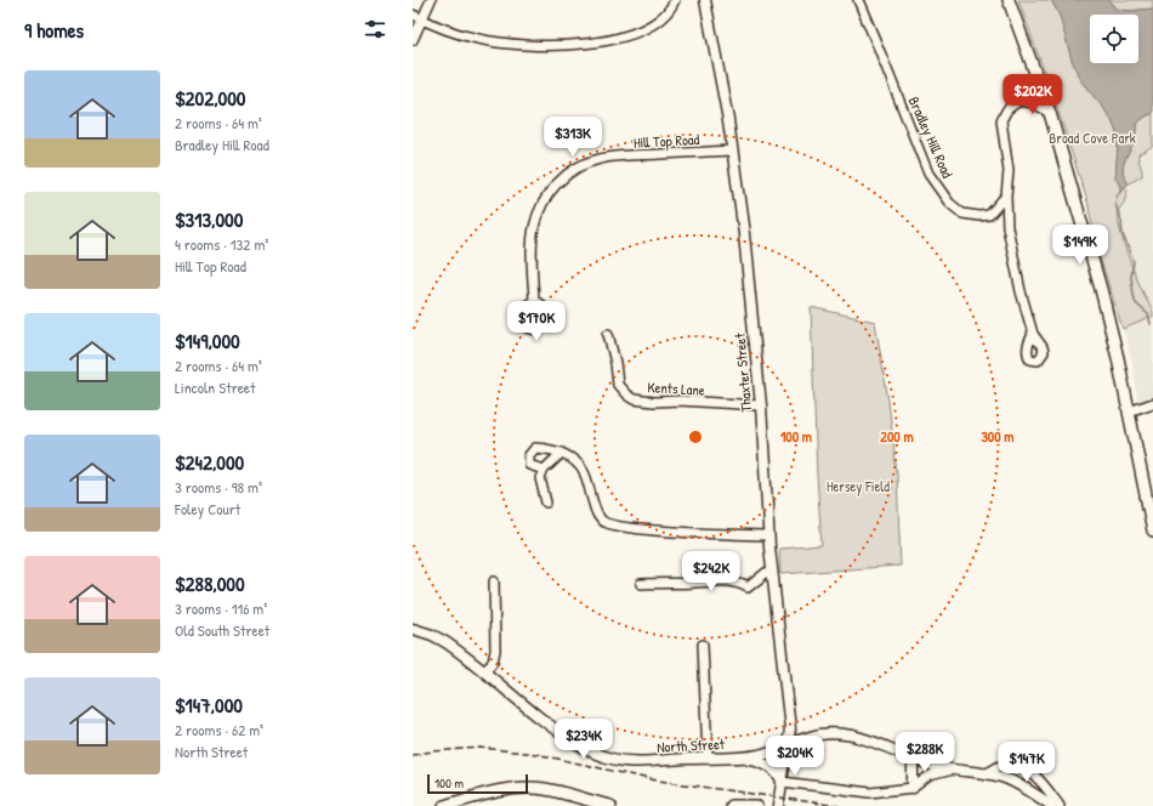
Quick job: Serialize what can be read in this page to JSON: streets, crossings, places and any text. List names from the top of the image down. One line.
{"streets":{"street":["Bradley Hill Road","Hill Top Road","Thaxter Street","Kents Lane","North Street"]},"crossings":[["Hill Top Road","Thaxter Street"],["Thaxter Street","Kents Lane"],["Thaxter Street","North Street"]],"parks":["Broad Cove Park","Hersey Field"],"scale_bar":"100 m","page":{"heading":"9 homes","list":[{"name":"$202,000","note":"2 rooms · 64 m² · Bradley Hill Road"},{"name":"$313,000","note":"4 rooms · 132 m² · Hill Top Road"},{"name":"$149,000","note":"2 rooms · 64 m² · Lincoln Street"},{"name":"$242,000","note":"3 rooms · 98 m² · Foley Court"},{"name":"$288,000","note":"3 rooms · 116 m² · Old South Street"},{"name":"$147,000","note":"2 rooms · 62 m² · North Street"}],"price":["$202K","$313K","$149K","$170K","$242K","$234K","$288K","$204K","$147K"],"scale":"100 m"},"rings":["100 m","200 m","300 m"]}
